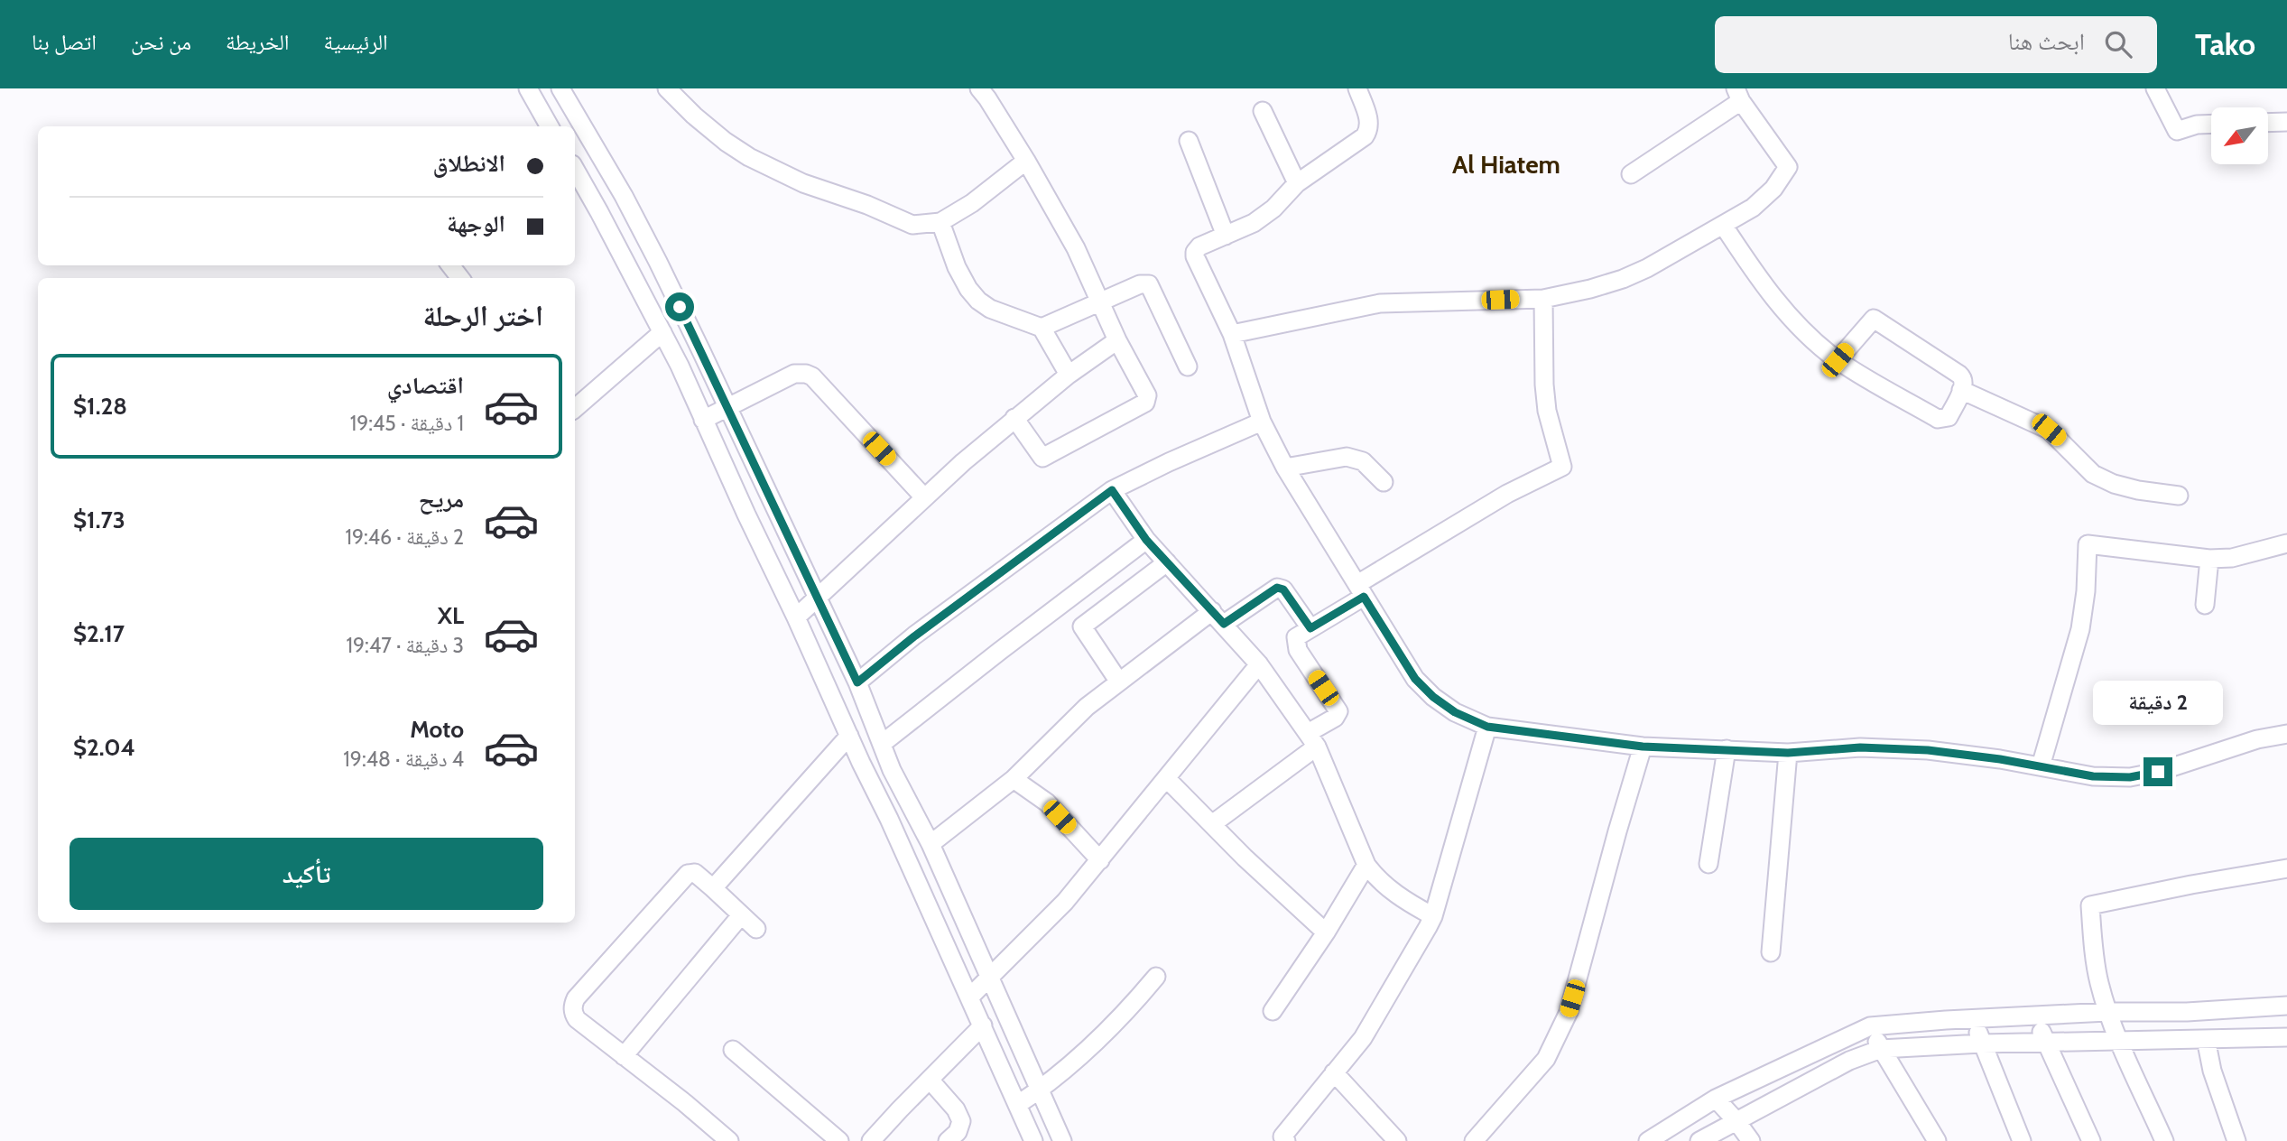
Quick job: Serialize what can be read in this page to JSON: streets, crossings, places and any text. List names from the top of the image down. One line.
{"districts":["Al Hiatem"],"north":"bottom left","page":{"header":"Tako","search":"ابحث هنا","nav":["الرئيسية","الخريطة","من نحن","اتصل بنا"],"banner":["الانطلاق","الوجهة"],"heading":"اختر الرحلة","list":[{"name":"اقتصادي","note":"1 دقيقة · 19:45","value":"$1.28"},{"name":"مريح","note":"2 دقيقة · 19:46","value":"$1.73"},{"name":"XL","note":"3 دقيقة · 19:47","value":"$2.17"},{"name":"Moto","note":"4 دقيقة · 19:48","value":"$2.04"}],"bubble":"2 دقيقة","buttons":"تأكيد"}}
